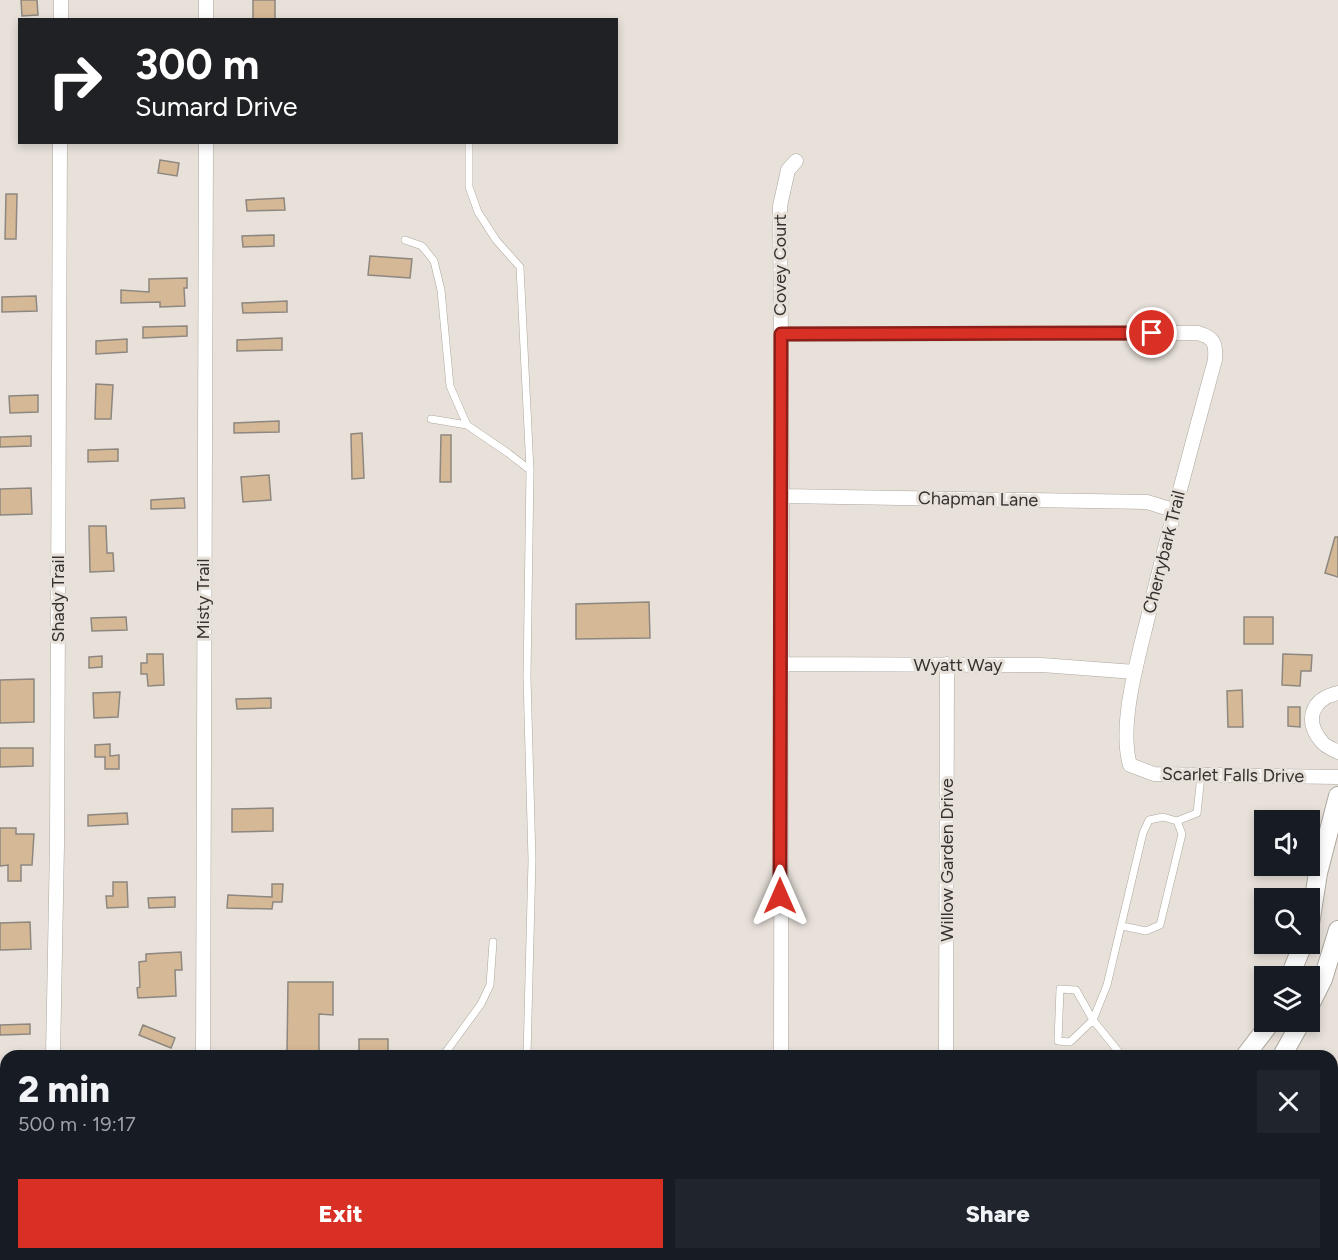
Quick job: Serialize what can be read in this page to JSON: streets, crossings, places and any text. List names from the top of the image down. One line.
{"streets":{"street":["Covey Court","Chapman Lane","Cherrybark Trail","Shady Trail","Misty Trail","Wyatt Way","Scarlet Falls Drive","Willow Garden Drive"]},"crossings":[["Covey Court","Chapman Lane"],["Covey Court","Cherrybark Trail"],["Covey Court","Wyatt Way"],["Chapman Lane","Cherrybark Trail"],["Cherrybark Trail","Wyatt Way"],["Cherrybark Trail","Scarlet Falls Drive"],["Wyatt Way","Willow Garden Drive"]],"page":{"turn":["300 m","Sumard Drive"],"heading":["2 min","500 m · 19:17"],"buttons":["Exit","Share"]}}
